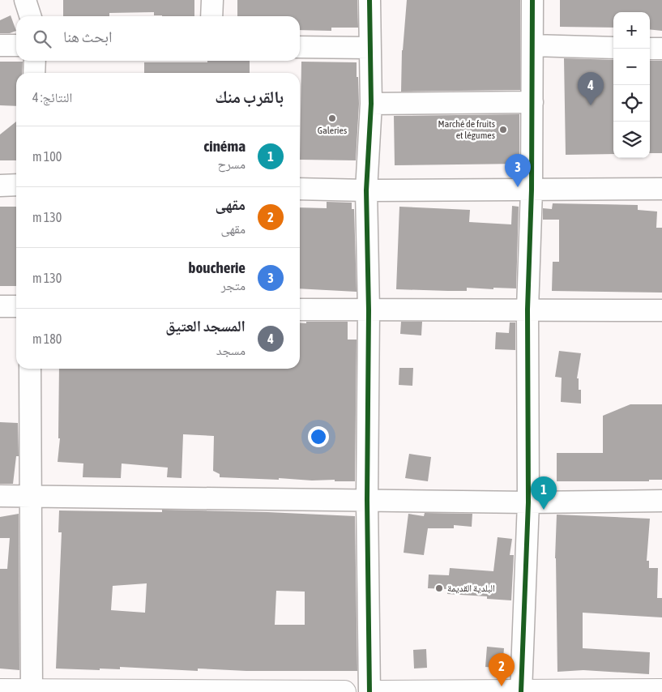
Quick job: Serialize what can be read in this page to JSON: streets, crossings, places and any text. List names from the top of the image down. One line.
{"places":["Galeries","Marché de fruits et légumes","البلدية القديمة"],"page":{"map_buttons":["+","−"],"search":"ابحث هنا","pins":["4","3","1","2"],"heading":["بالقرب منك","النتائج: 4"],"list":[{"mark":"1","name":"cinéma","note":"مسرح","value":"100 m"},{"mark":"2","name":"مقهى","note":"مقهى","value":"130 m"},{"mark":"3","name":"boucherie","note":"متجر","value":"130 m"},{"mark":"4","name":"المسجد العتيق","note":"مسجد","value":"180 m"}]}}
